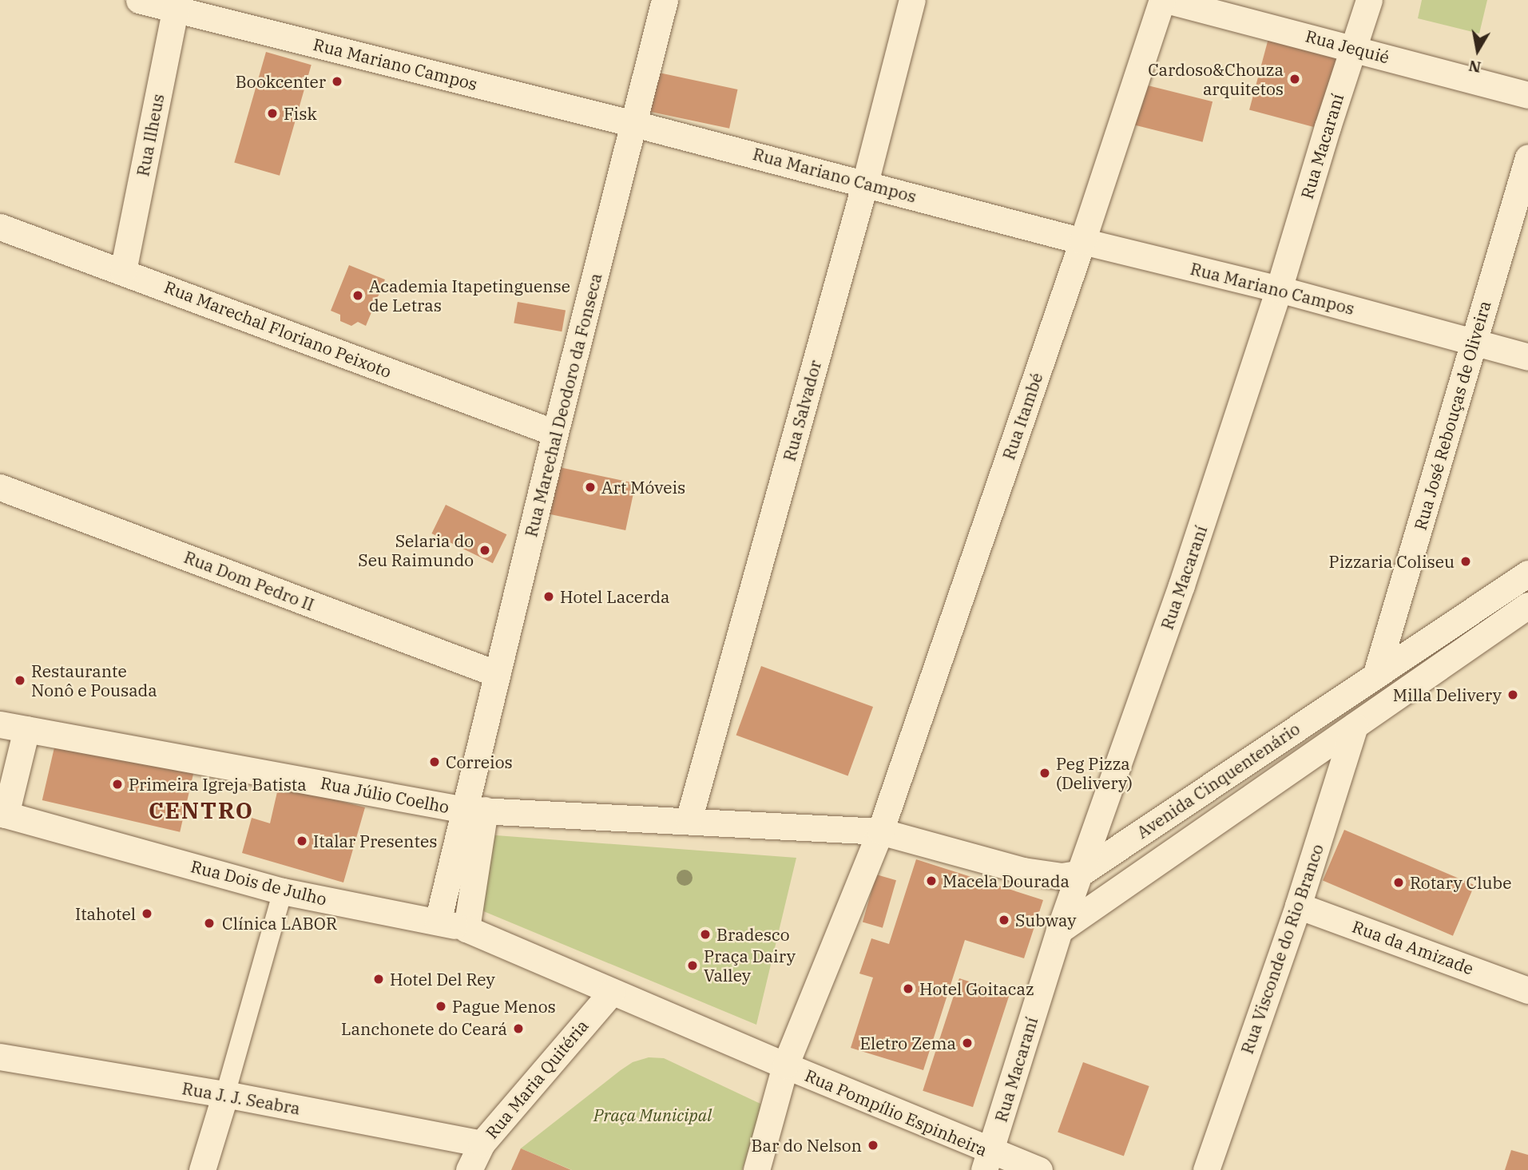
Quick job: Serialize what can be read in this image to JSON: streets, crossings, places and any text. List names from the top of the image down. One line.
{"streets":{"street":["Rua Jequié","Rua Mariano Campos","Rua Ilheus","Rua Macaraní","Rua Marechal Floriano Peixoto","Rua Marechal Deodoro da Fonseca","Rua Salvador","Rua José Rebouças de Oliveira","Rua Itambé","Rua Dom Pedro II","Avenida Cinquentenário","Rua Júlio Coelho","Rua Dois de Julho","Rua da Amizade","Rua Visconde do Rio Branco","Rua Maria Quitéria","Rua J. J. Seabra","Rua Pompílio Espinheira"]},"crossings":[["Rua Jequié","Rua Macaraní"],["Rua Jequié","Rua Itambé"],["Rua Mariano Campos","Rua Ilheus"],["Rua Mariano Campos","Rua Macaraní"],["Rua Mariano Campos","Rua Marechal Deodoro da Fonseca"],["Rua Mariano Campos","Rua Salvador"],["Rua Mariano Campos","Rua José Rebouças de Oliveira"],["Rua Mariano Campos","Rua Itambé"],["Rua Ilheus","Rua Marechal Floriano Peixoto"],["Rua Macaraní","Avenida Cinquentenário"],["Rua Macaraní","Rua Pompílio Espinheira"],["Rua Marechal Floriano Peixoto","Rua Marechal Deodoro da Fonseca"],["Rua Marechal Deodoro da Fonseca","Rua Dom Pedro II"],["Rua Marechal Deodoro da Fonseca","Rua Júlio Coelho"],["Rua José Rebouças de Oliveira","Avenida Cinquentenário"],["Rua Itambé","Avenida Cinquentenário"],["Avenida Cinquentenário","Rua Visconde do Rio Branco"],["Rua da Amizade","Rua Visconde do Rio Branco"],["Rua Maria Quitéria","Rua J. J. Seabra"]],"districts":["CENTRO"],"parks":["Praça Municipal"],"places":["Cardoso&Chouza arquitetos","Bookcenter","Fisk","Academia Itapetinguense de Letras","Art Móveis","Selaria do Seu Raimundo","Pizzaria Coliseu","Hotel Lacerda","Restaurante Nonô e Pousada","Milla Delivery","Correios","Peg Pizza (Delivery)","Primeira Igreja Batista","Italar Presentes","Macela Dourada","Rotary Clube","Itahotel","Subway","Clínica LABOR","Bradesco","Praça Dairy Valley","Hotel Del Rey","Hotel Goitacaz","Pague Menos","Lanchonete do Ceará","Eletro Zema","Bar do Nelson"],"north":"bottom"}
